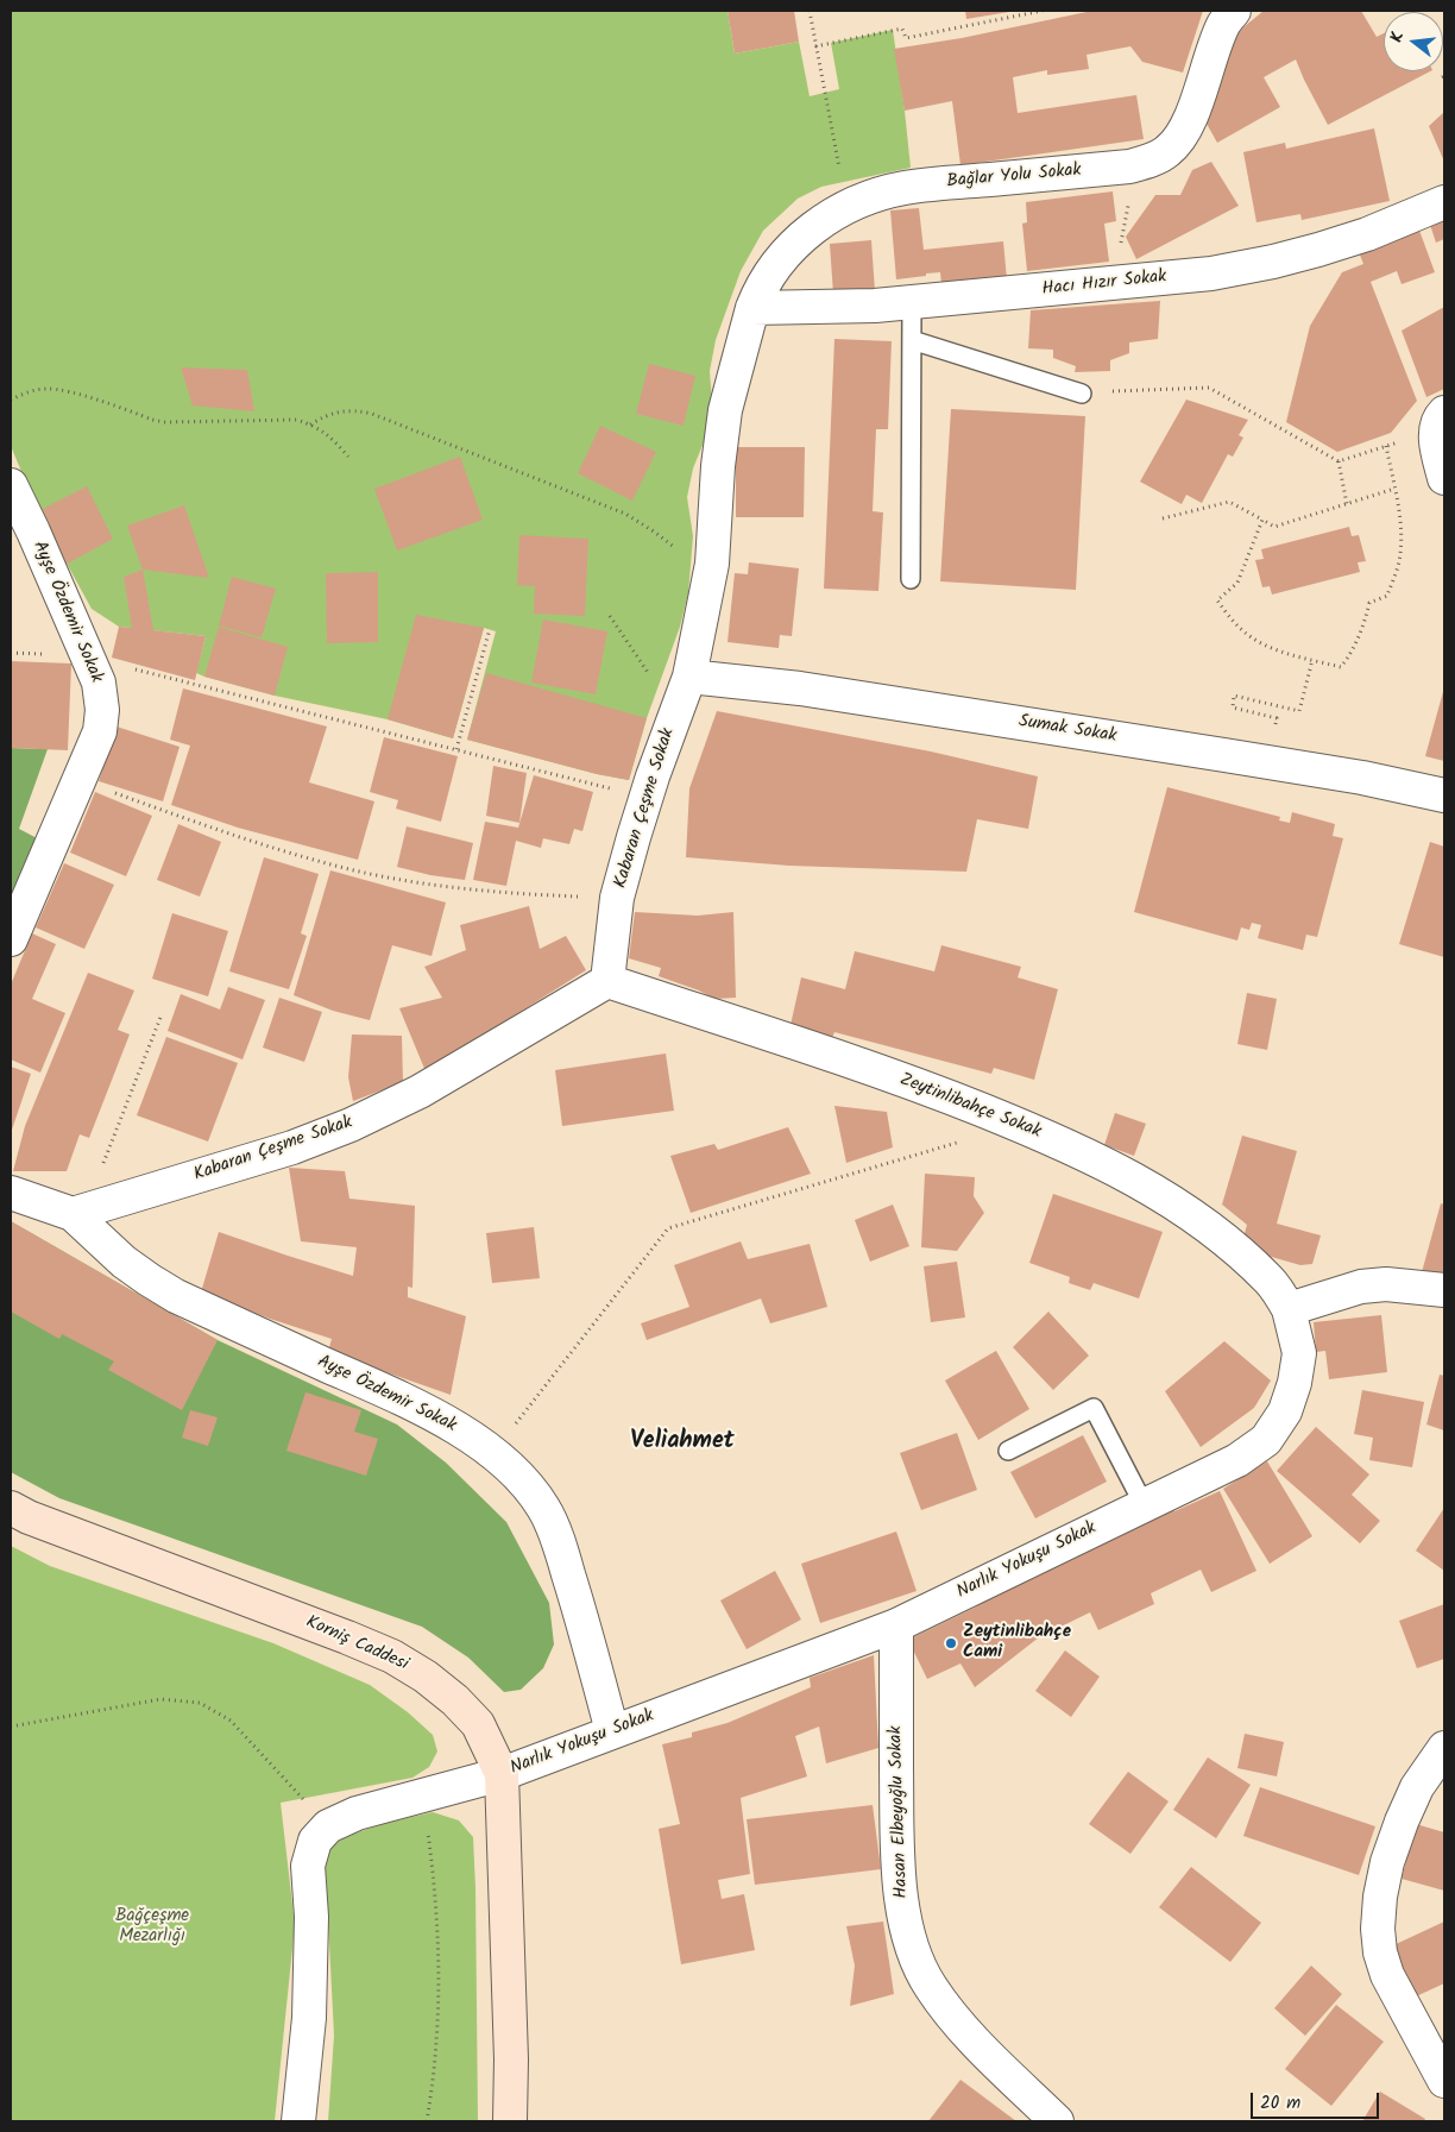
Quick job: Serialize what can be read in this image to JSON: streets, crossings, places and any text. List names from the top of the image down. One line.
{"streets":{"main road":["Korniş Caddesi"],"street":["Bağlar Yolu Sokak","Hacı Hızır Sokak","Ayşe Özdemir Sokak","Sumak Sokak","Kabaran Çeşme Sokak","Zeytinlibahçe Sokak","Narlık Yokuşu Sokak","Hasan Elbeyoğlu Sokak"]},"crossings":[["Bağlar Yolu Sokak","Hacı Hızır Sokak"],["Bağlar Yolu Sokak","Kabaran Çeşme Sokak"],["Hacı Hızır Sokak","Kabaran Çeşme Sokak"],["Ayşe Özdemir Sokak","Kabaran Çeşme Sokak"],["Ayşe Özdemir Sokak","Narlık Yokuşu Sokak"],["Sumak Sokak","Kabaran Çeşme Sokak"],["Kabaran Çeşme Sokak","Zeytinlibahçe Sokak"],["Zeytinlibahçe Sokak","Narlık Yokuşu Sokak"],["Narlık Yokuşu Sokak","Korniş Caddesi"],["Narlık Yokuşu Sokak","Hasan Elbeyoğlu Sokak"]],"districts":["Veliahmet"],"parks":["Bağçeşme Mezarlığı"],"places":["Zeytinlibahçe Cami"],"scale_bar":"20 m","north":"left"}
